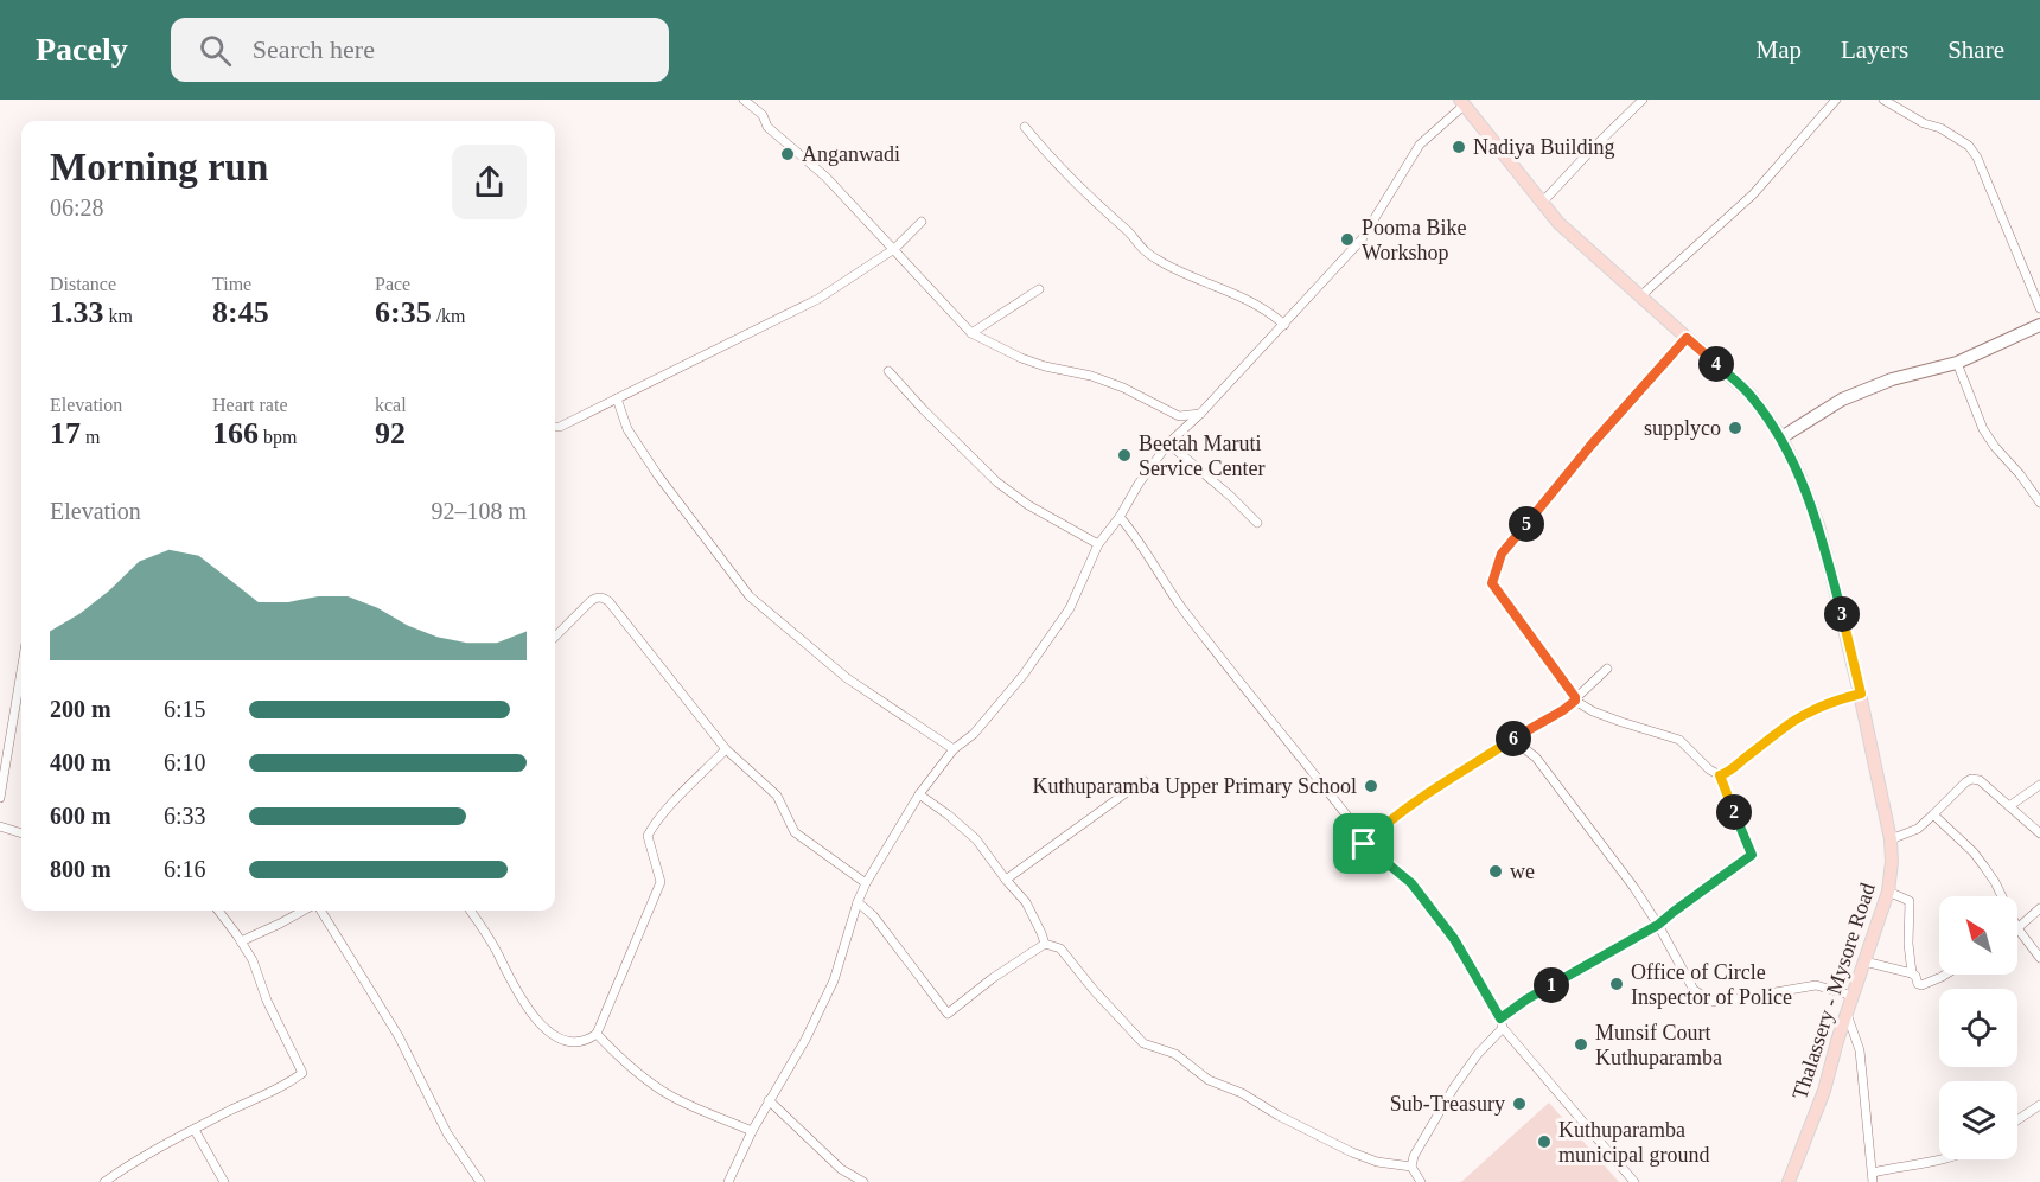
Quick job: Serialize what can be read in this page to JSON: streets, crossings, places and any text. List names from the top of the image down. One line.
{"streets":{"main road":["Thalassery - Mysore Road"]},"places":["Nadiya Building","Anganwadi","Pooma Bike Workshop","supplyco","Beetah Maruti Service Center","Kuthuparamba Upper Primary School","we","Office of Circle Inspector of Police","Munsif Court Kuthuparamba","Sub-Treasury","Kuthuparamba municipal ground"],"north":"top left","page":{"header":"Pacely","search":"Search here","nav":["Map","Layers","Share"],"heading":["Morning run","06:28"],"stats":[["Distance","1.33 km"],["Time","8:45"],["Pace","6:35 /km"],["Elevation","17 m"],["Heart rate","166 bpm"],["kcal","92"]],"pins":["4","5","3","6","2","1"],"chart":["Elevation","92–108 m"],"list":[{"name":"200 m","note":"6:15"},{"name":"400 m","note":"6:10"},{"name":"600 m","note":"6:33"},{"name":"800 m","note":"6:16"}]}}
